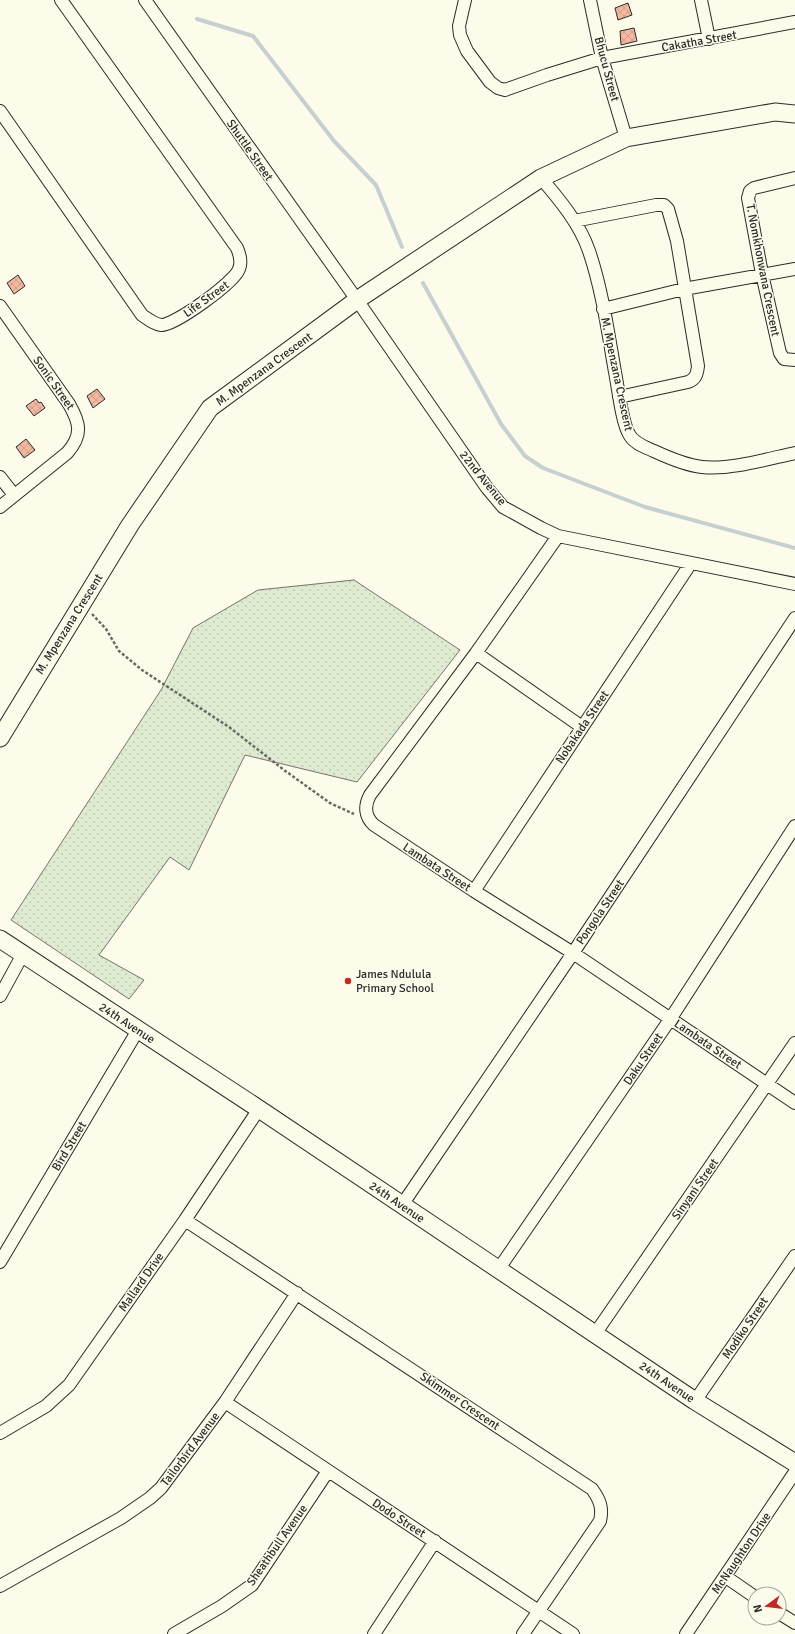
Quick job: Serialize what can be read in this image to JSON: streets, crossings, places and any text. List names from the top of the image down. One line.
{"streets":{"main road":["M. Mpenzana Crescent","24th Avenue"],"street":["Cakatha Street","Bhucu Street","Shuttle Street","T. Nomkhonwana Crescent","Life Street","Sonic Street","22nd Avenue","Nobakada Street","Lambata Street","Pongola Street","Daku Street","Bird Street","Sinyani Street","Mallard Drive","Modiko Street","Skimmer Crescent","Tailorbird Avenue","Dodo Street","Sheathbull Avenue","McNaughton Drive"]},"crossings":[["Cakatha Street","Bhucu Street"],["Bhucu Street","M. Mpenzana Crescent"],["Shuttle Street","M. Mpenzana Crescent"],["Shuttle Street","22nd Avenue"],["M. Mpenzana Crescent","22nd Avenue"],["22nd Avenue","Nobakada Street"],["Nobakada Street","Lambata Street"],["Lambata Street","Pongola Street"],["Lambata Street","Daku Street"],["Lambata Street","Sinyani Street"],["Pongola Street","24th Avenue"],["24th Avenue","Daku Street"],["24th Avenue","Bird Street"],["24th Avenue","Sinyani Street"],["24th Avenue","Mallard Drive"],["24th Avenue","Modiko Street"],["Mallard Drive","Skimmer Crescent"],["Skimmer Crescent","Tailorbird Avenue"],["Skimmer Crescent","Dodo Street"],["Tailorbird Avenue","Dodo Street"],["Dodo Street","Sheathbull Avenue"]],"places":["James Ndulula Primary School"],"north":"left"}
